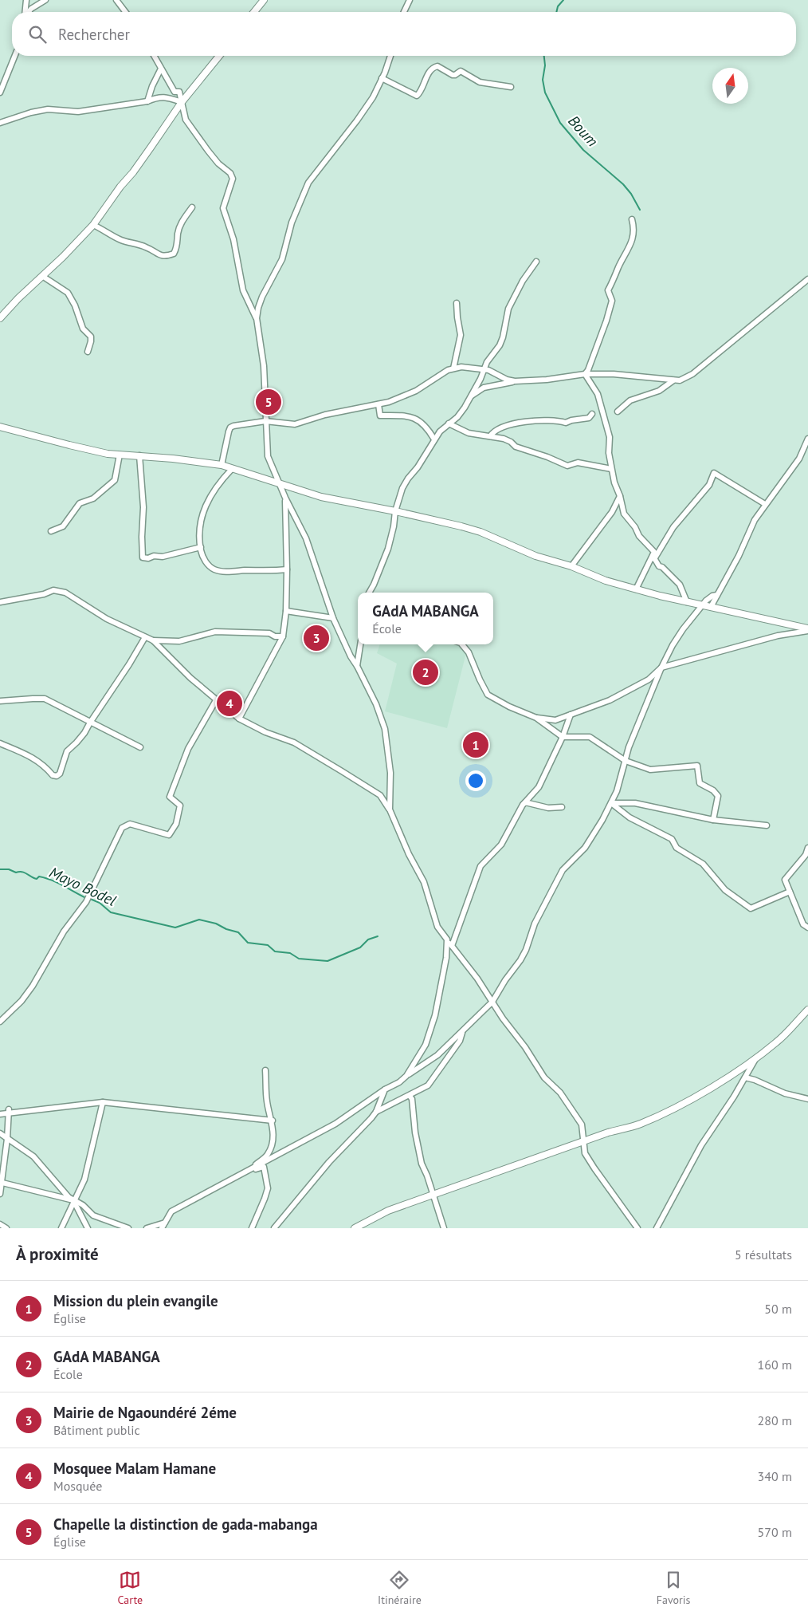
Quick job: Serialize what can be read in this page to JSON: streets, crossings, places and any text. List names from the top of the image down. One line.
{"water":["Boum","Mayo Bodel"],"north":"top","page":{"search":"Rechercher","pins":["5","3","2","4","1"],"popup":["GAdA MABANGA","École"],"heading":["À proximité","5 résultats"],"list":[{"mark":"1","name":"Mission du plein evangile","note":"Église","value":"50 m"},{"mark":"2","name":"GAdA MABANGA","note":"École","value":"160 m"},{"mark":"3","name":"Mairie de Ngaoundéré 2éme","note":"Bâtiment public","value":"280 m"},{"mark":"4","name":"Mosquee Malam Hamane","note":"Mosquée","value":"340 m"},{"mark":"5","name":"Chapelle la distinction de gada-mabanga","note":"Église","value":"570 m"}],"nav":["Carte","Itinéraire","Favoris"]}}
